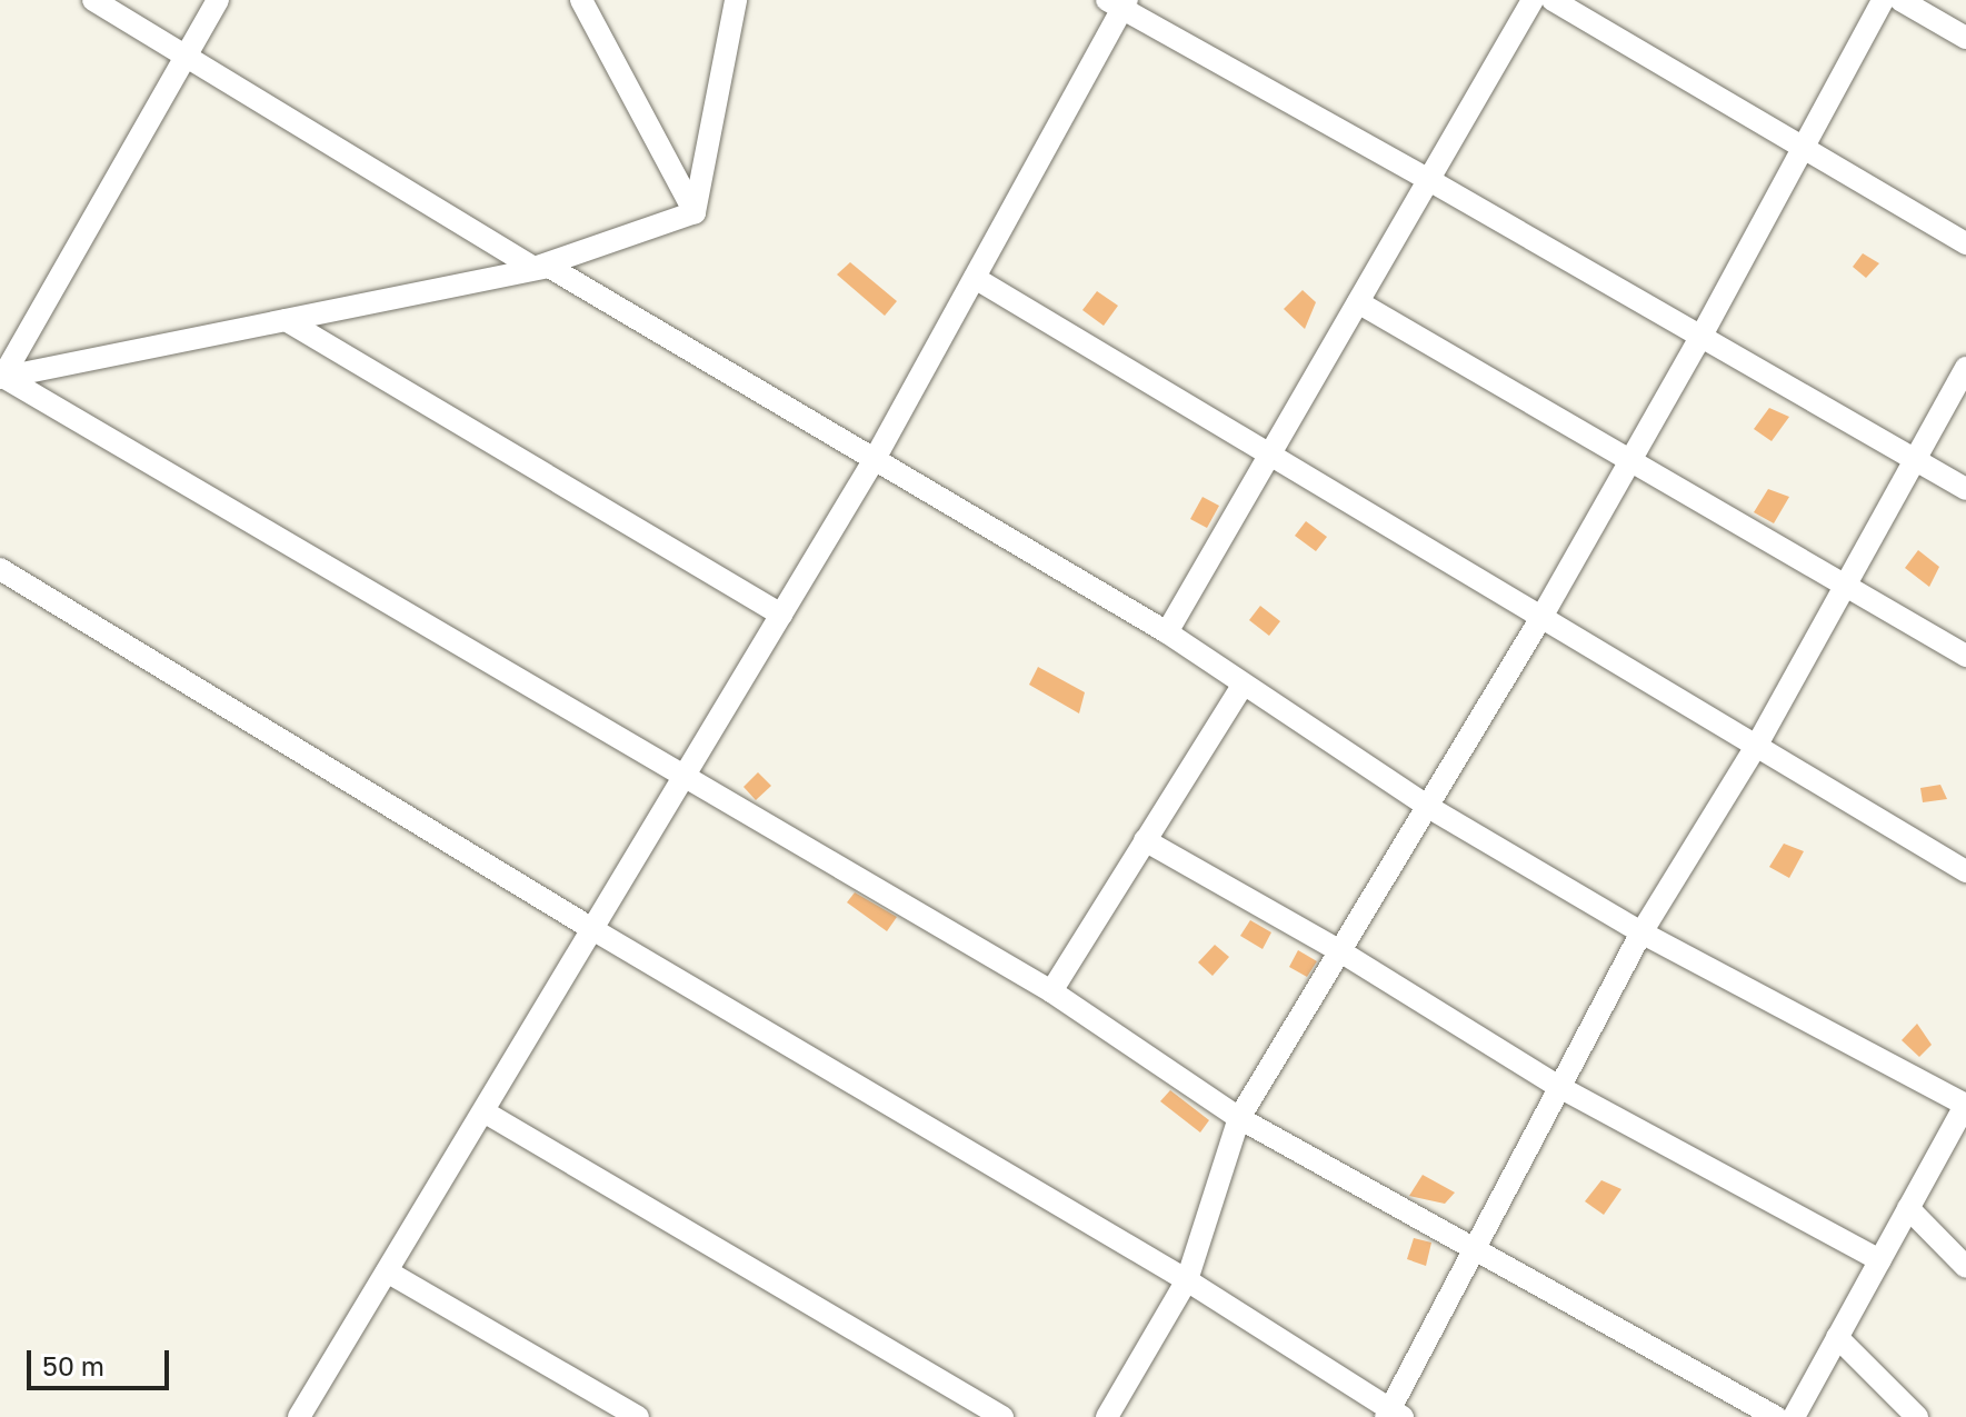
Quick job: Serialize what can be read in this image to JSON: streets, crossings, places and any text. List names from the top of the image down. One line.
{"scale_bar":"50 m"}
